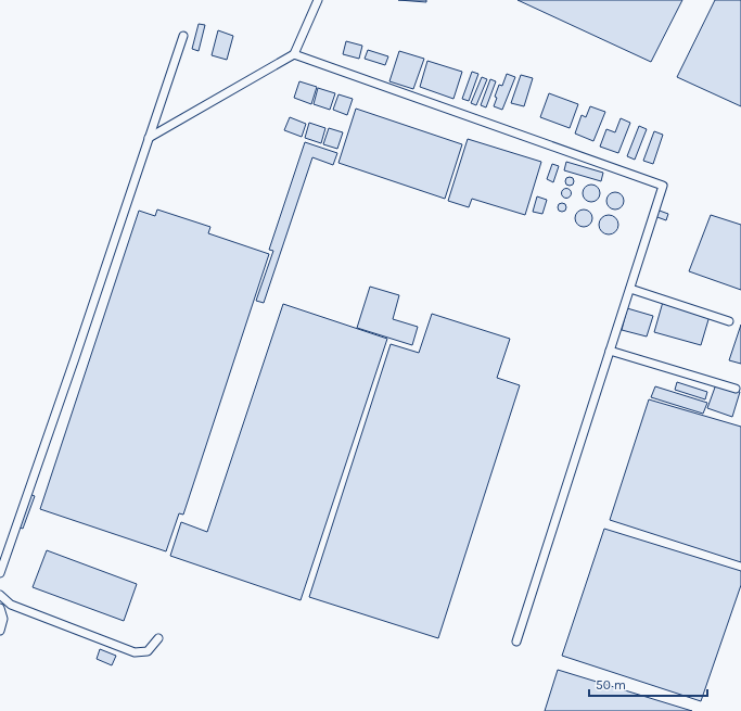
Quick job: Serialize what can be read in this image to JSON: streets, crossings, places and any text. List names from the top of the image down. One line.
{"scale_bar":"50 m"}
